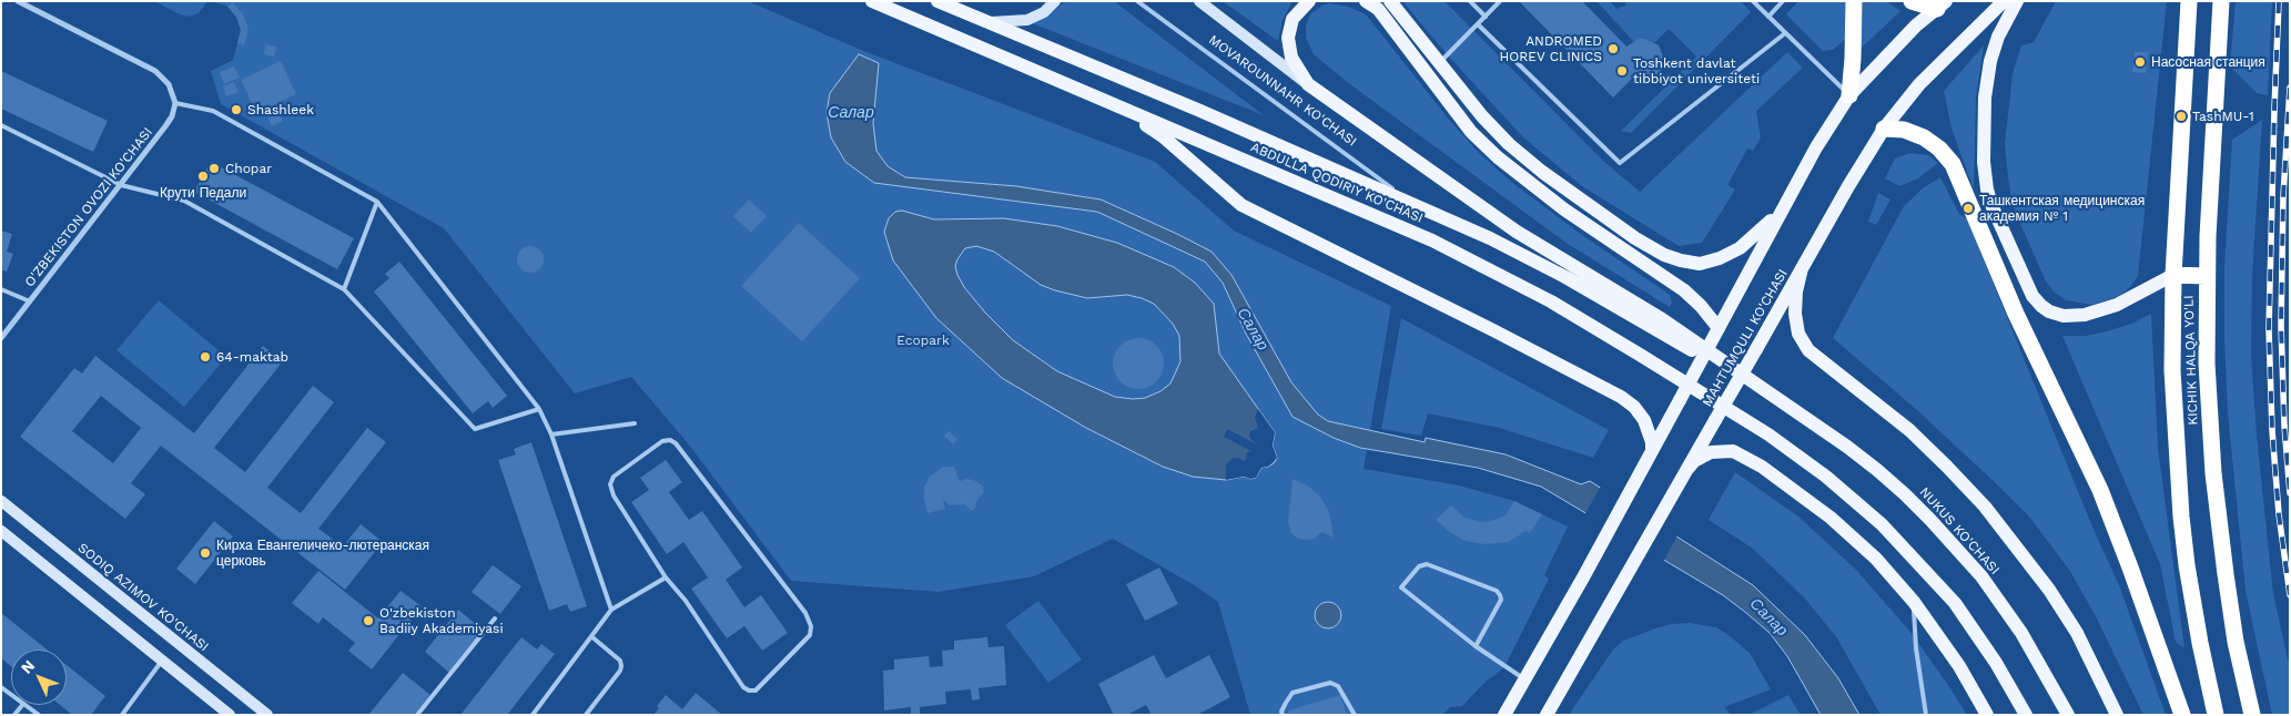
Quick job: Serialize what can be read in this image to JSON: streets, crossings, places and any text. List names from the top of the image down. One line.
{"streets":{"highway":["KICHIK HALQA YO'LI"],"main road":["MOVAROUNNAHR KO'CHASI","ABDULLA QODIRIY KO'CHASI","MAHTUMQULI KO'CHASI","NUKUS KO'CHASI","SODIQ AZIMOV KO'CHASI"],"street":["O'ZBEKISTON OVOZI KO'CHASI"]},"crossings":[["MOVAROUNNAHR KO'CHASI","ABDULLA QODIRIY KO'CHASI"],["ABDULLA QODIRIY KO'CHASI","NUKUS KO'CHASI"]],"water":["Салар"],"parks":["Ecopark"],"places":["ANDROMED HOREV CLINICS","Насосная станция","Toshkent davlat tibbiyot universiteti","Shashleek","TashMU-1","Chopar","Крути Педали","Ташкентская медицинская академия № 1","64-maktab","Кирха Евангеличеко-лютеранская церковь","O'zbekiston Badiiy Akademiyasi"],"north":"top left"}
